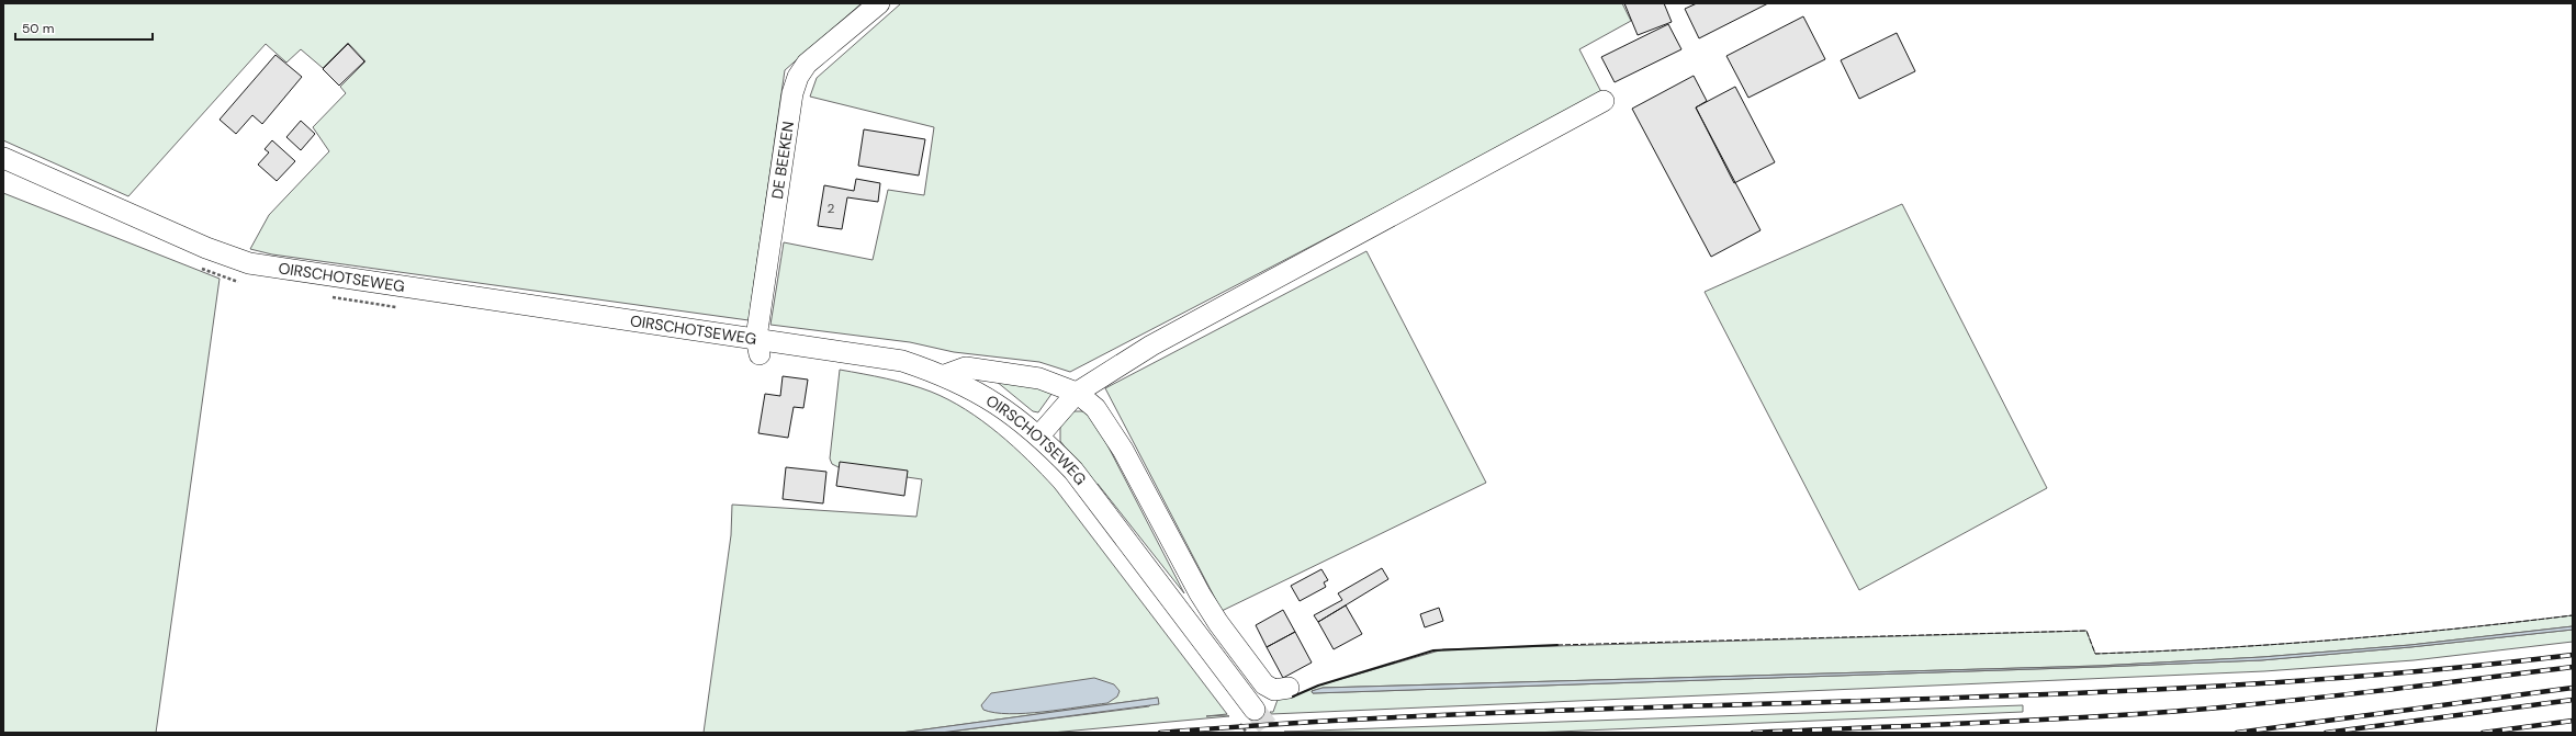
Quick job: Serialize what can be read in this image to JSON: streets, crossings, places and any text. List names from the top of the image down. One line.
{"streets":{"street":["DE BEEKEN","OIRSCHOTSEWEG"]},"crossings":[["DE BEEKEN","OIRSCHOTSEWEG"]],"house_numbers":["2"],"scale_bar":"50 m"}
